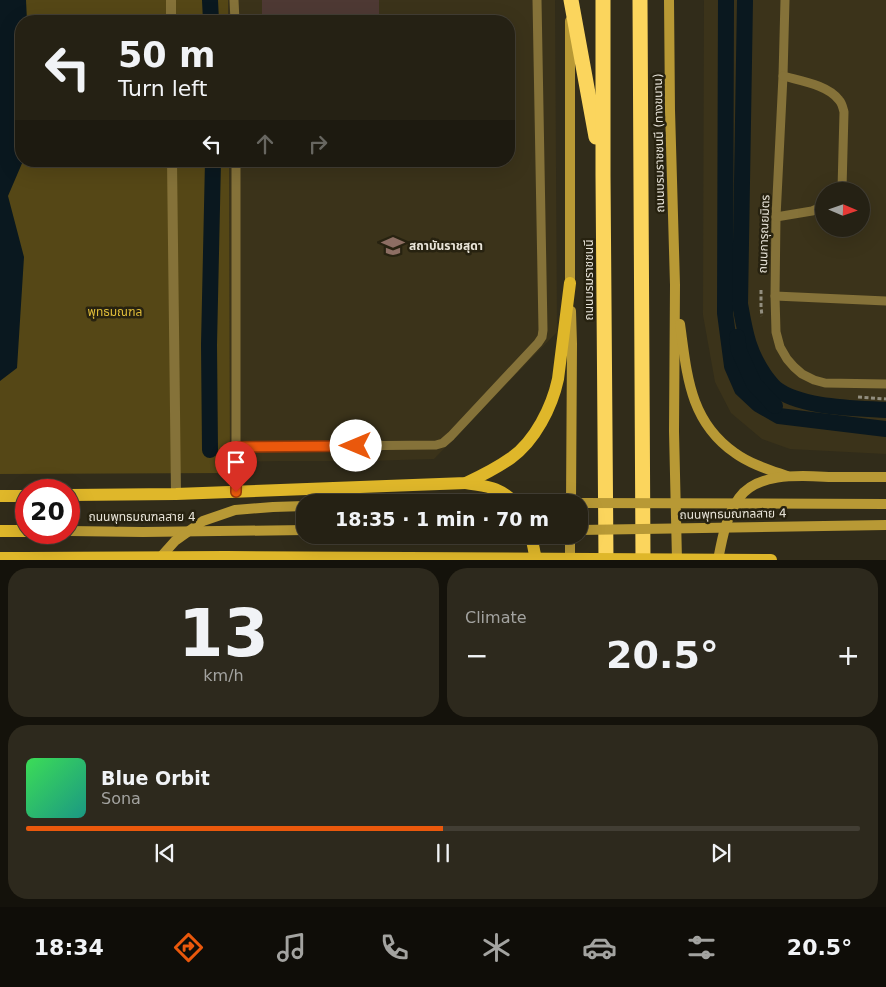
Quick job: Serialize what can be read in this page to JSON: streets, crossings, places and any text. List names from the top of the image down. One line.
{"streets":{"highway":["ถนนบรมราชชนนี"],"main road":["ถนนบรมราชชนนี (ทางขนาน)","ถนนพุทธมณฑลสาย 4"],"lane":["ถนนการุณยมิตร"]},"parks":["พุทธมณฑล"],"places":{"school or university":["สถาบันราชสุดา"]},"north":"right","page":{"turn":["50 m","Turn left"],"limit":"20","trip":"18:35 · 1 min · 70 m","tile":[["13","km/h"],"Climate"],"heat":["−","20.5°","+"],"song":["Blue Orbit","Sona"],"tabs":["18:34","20.5°"]}}
